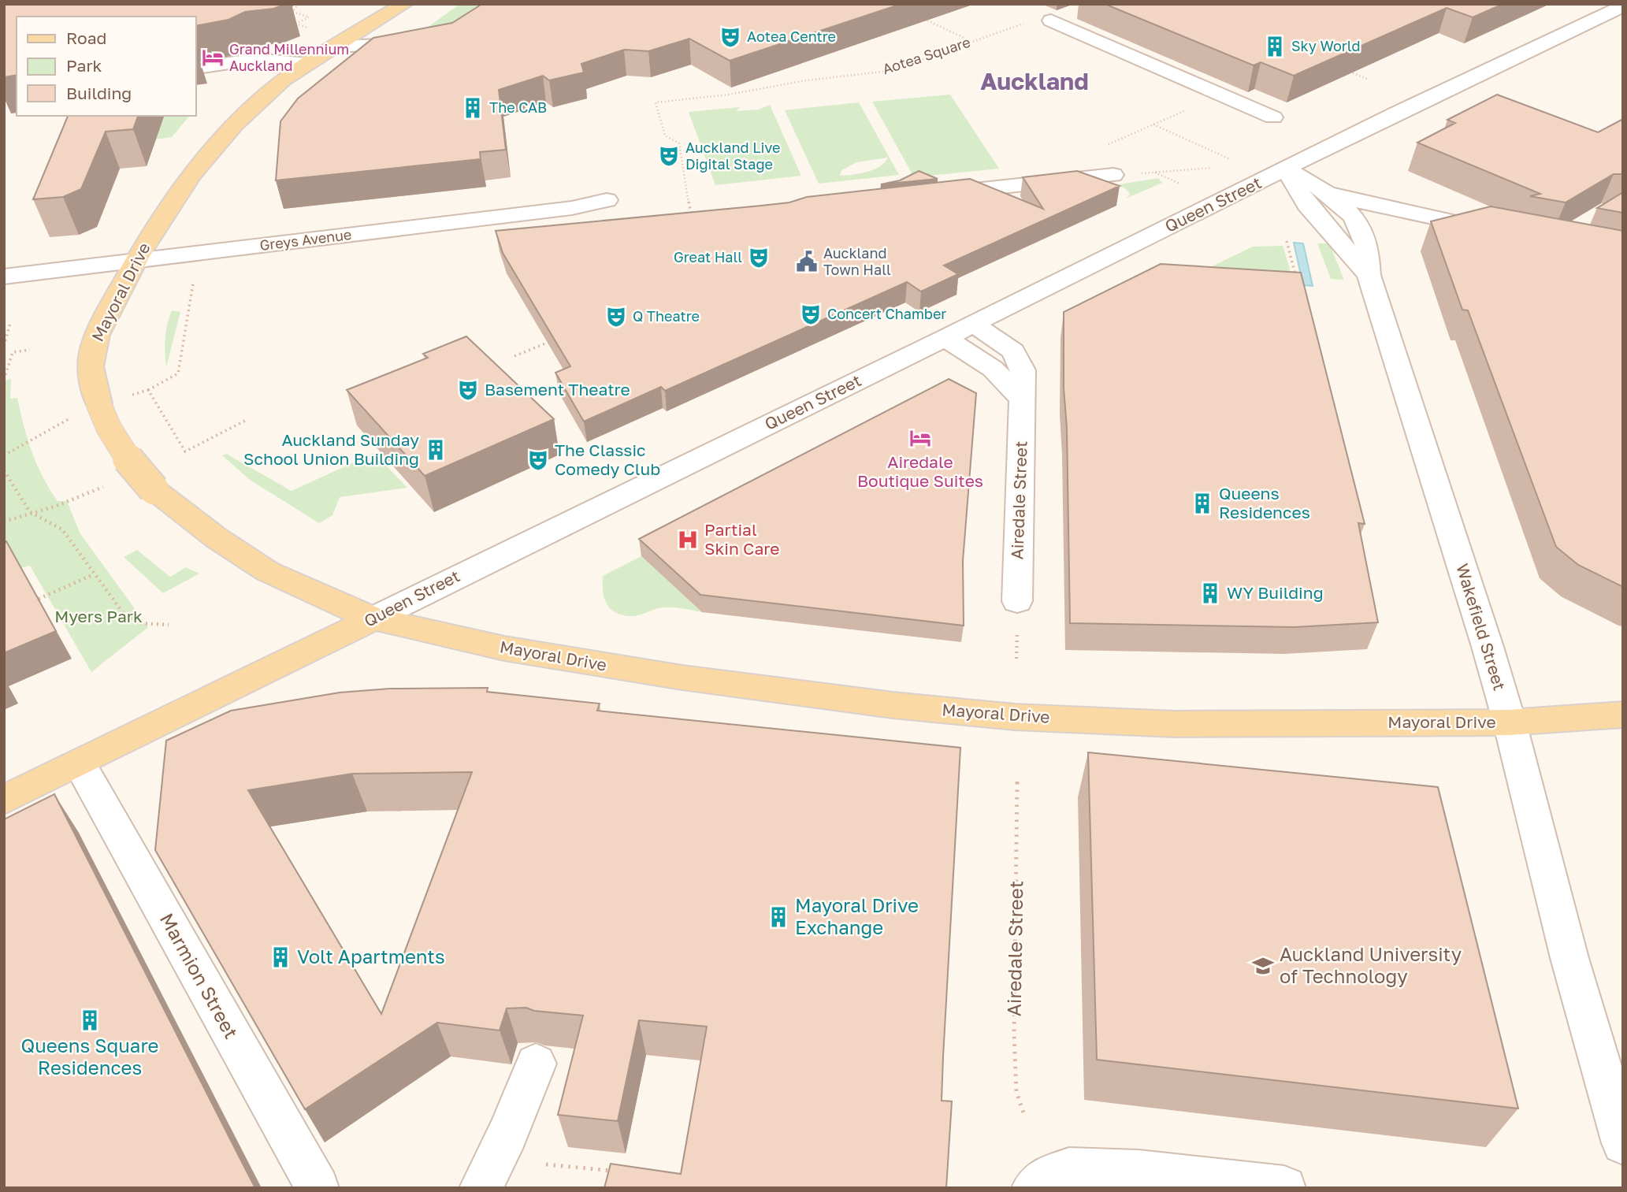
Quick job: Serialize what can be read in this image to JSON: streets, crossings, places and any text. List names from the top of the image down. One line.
{"streets":{"main road":["Queen Street","Mayoral Drive"],"street":["Greys Avenue","Airedale Street","Wakefield Street","Marmion Street"],"path":["Aotea Square"]},"crossings":[["Queen Street","Mayoral Drive"],["Queen Street","Airedale Street"],["Queen Street","Wakefield Street"],["Queen Street","Marmion Street"],["Greys Avenue","Mayoral Drive"],["Mayoral Drive","Wakefield Street"]],"districts":["Auckland"],"parks":["Myers Park"],"places":{"theatre":["Aotea Centre","Auckland Live Digital Stage","Great Hall","Concert Chamber","Q Theatre","Basement Theatre","The Classic Comedy Club"],"building":["Sky World","The CAB","Auckland Sunday School Union Building","Queens Residences","WY Building","Mayoral Drive Exchange","Volt Apartments","Queens Square Residences"],"hotel":["Grand Millennium Auckland","Airedale Boutique Suites"],"public building":["Auckland Town Hall"],"hospital":["Partial Skin Care"],"school or university":["Auckland University of Technology"]},"legend":["Road","Park","Building"]}
